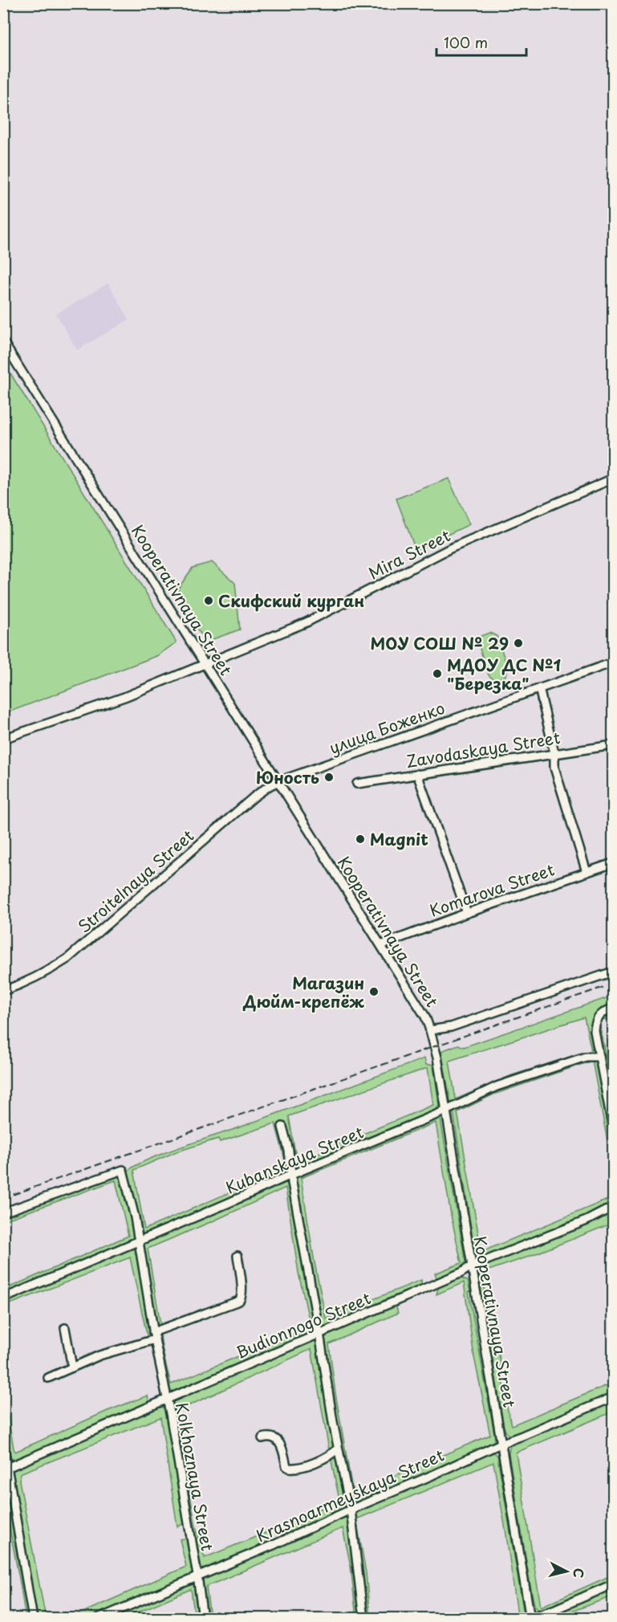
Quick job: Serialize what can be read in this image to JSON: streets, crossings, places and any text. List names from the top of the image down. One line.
{"streets":{"street":["Mira Street","Kooperativnaya Street","улица Боженко","Zavodaskaya Street","Stroitelnaya Street","Komarova Street","Kubanskaya Street","Budionnogo Street","Kolkhoznaya Street","Krasnoarmeyskaya Street"]},"crossings":[["Mira Street","Kooperativnaya Street"],["Kooperativnaya Street","улица Боженко"],["Kooperativnaya Street","Stroitelnaya Street"],["Kooperativnaya Street","Komarova Street"],["Kooperativnaya Street","Kubanskaya Street"],["Kooperativnaya Street","Budionnogo Street"],["Kooperativnaya Street","Krasnoarmeyskaya Street"],["улица Боженко","Stroitelnaya Street"],["Kubanskaya Street","Kolkhoznaya Street"],["Budionnogo Street","Kolkhoznaya Street"],["Kolkhoznaya Street","Krasnoarmeyskaya Street"]],"places":["Скифский курган","МОУ СОШ № 29","МДОУ ДС №1 \"Березка\"","Юность","Magnit","Магазин Дюйм-крепёж"],"scale_bar":"100 m","north":"right"}
